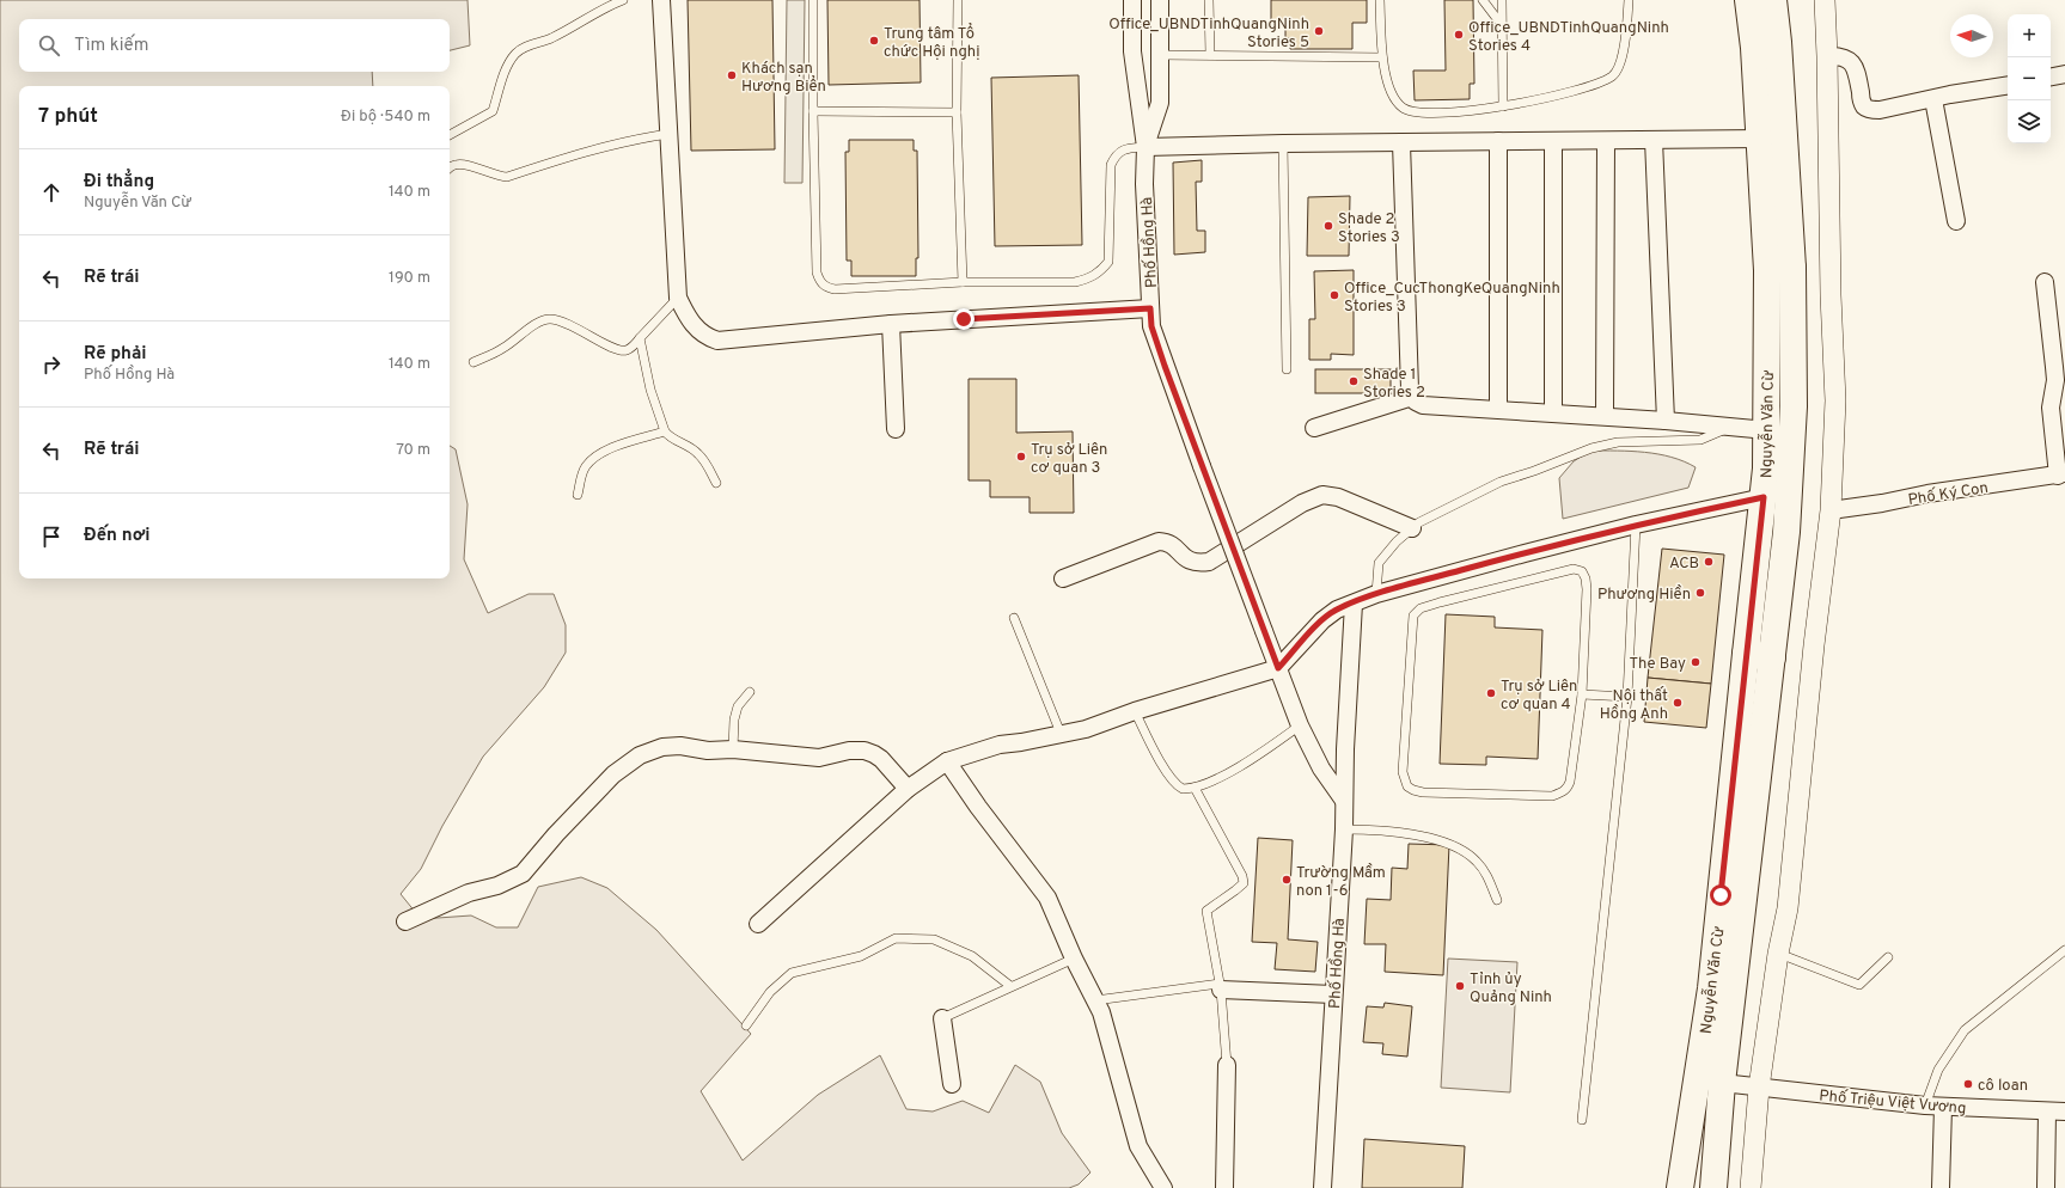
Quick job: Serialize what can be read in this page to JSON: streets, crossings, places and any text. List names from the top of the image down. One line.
{"streets":{"main road":["Nguyễn Văn Cừ"],"street":["Phố Hồng Hà","Phố Ký Con","Phố Triệu Việt Vương"]},"crossings":[["Nguyễn Văn Cừ","Phố Triệu Việt Vương"]],"places":["Office_UBNDTinhQuangNinh Stories 5","Office_UBNDTinhQuangNinh Stories 4","Trung tâm Tổ chức Hội nghị","Khách sạn Hương Biển","Shade 2 Stories 3","Office_CucThongKeQuangNinh Stories 3","Shade 1 Stories 2","Trụ sở Liên cơ quan 3","ACB","Phương Hiền","The Bay","Trụ sở Liên cơ quan 4","Nội thất Hồng Anh","Trường Mầm non 1-6","Tỉnh ủy Quảng Ninh","cô loan"],"north":"left","page":{"map_buttons":["+","−"],"search":"Tìm kiếm","heading":["7 phút","Đi bộ · 540 m"],"list":[["Đi thẳng","Nguyễn Văn Cừ","140 m"],["Rẽ trái","190 m"],["Rẽ phải","Phố Hồng Hà","140 m"],["Rẽ trái","70 m"],"Đến nơi"]}}
